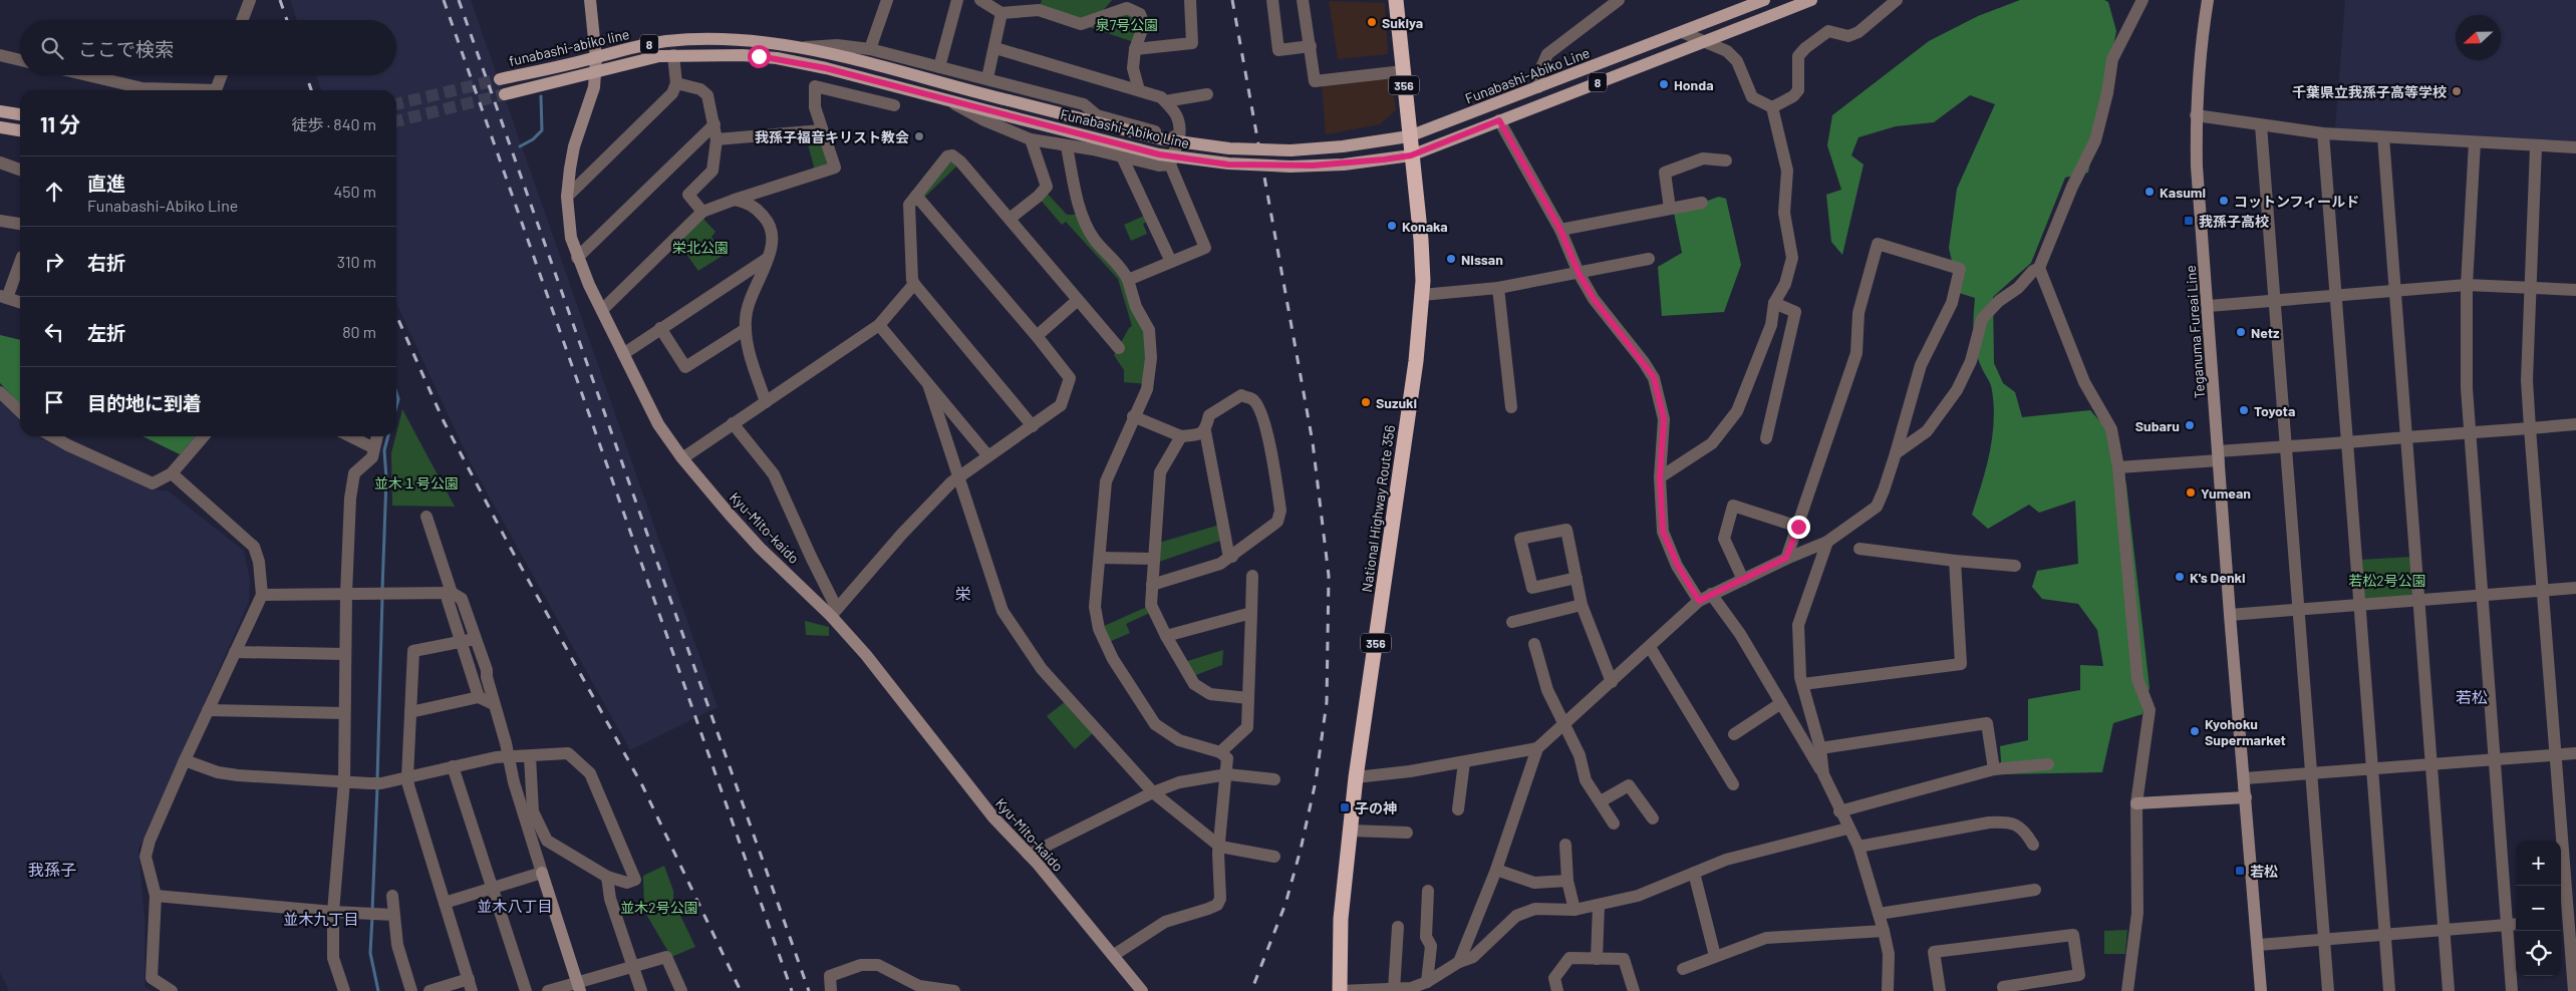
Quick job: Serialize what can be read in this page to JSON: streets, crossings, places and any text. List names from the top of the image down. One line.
{"streets":{"highway":["356","National Highway Route 356"],"main road":["8","funabashi-abiko line","Funabashi-Abiko Line"],"street":["Teganuma Fureai Line","Kyu-Mito-kaido"]},"crossings":[["8","Funabashi-Abiko Line"],["8","Kyu-Mito-kaido"],["funabashi-abiko line","Funabashi-Abiko Line"],["funabashi-abiko line","Kyu-Mito-kaido"],["Funabashi-Abiko Line","National Highway Route 356"]],"districts":["栄","若松","我孫子","並木八丁目","並木九丁目"],"parks":["泉7号公園","栄北公園","並木１号公園","若松2号公園","並木2号公園"],"places":{"other":["Sukiya","Honda","千葉県立我孫子高等学校","我孫子福音キリスト教会","Kasumi","コットンフィールド","Konaka","Nissan","Netz","Suzuki","Toyota","Subaru","Yumean","K's Denki","Kyohoku Supermarket"],"transit":["我孫子高校","子の神","若松"]},"north":"left","page":{"search":"ここで検索","heading":["11 分","徒歩 · 840 m"],"list":[["直進","Funabashi-Abiko Line","450 m"],["右折","310 m"],["左折","80 m"],"目的地に到着"],"map_buttons":["+","−"]}}
